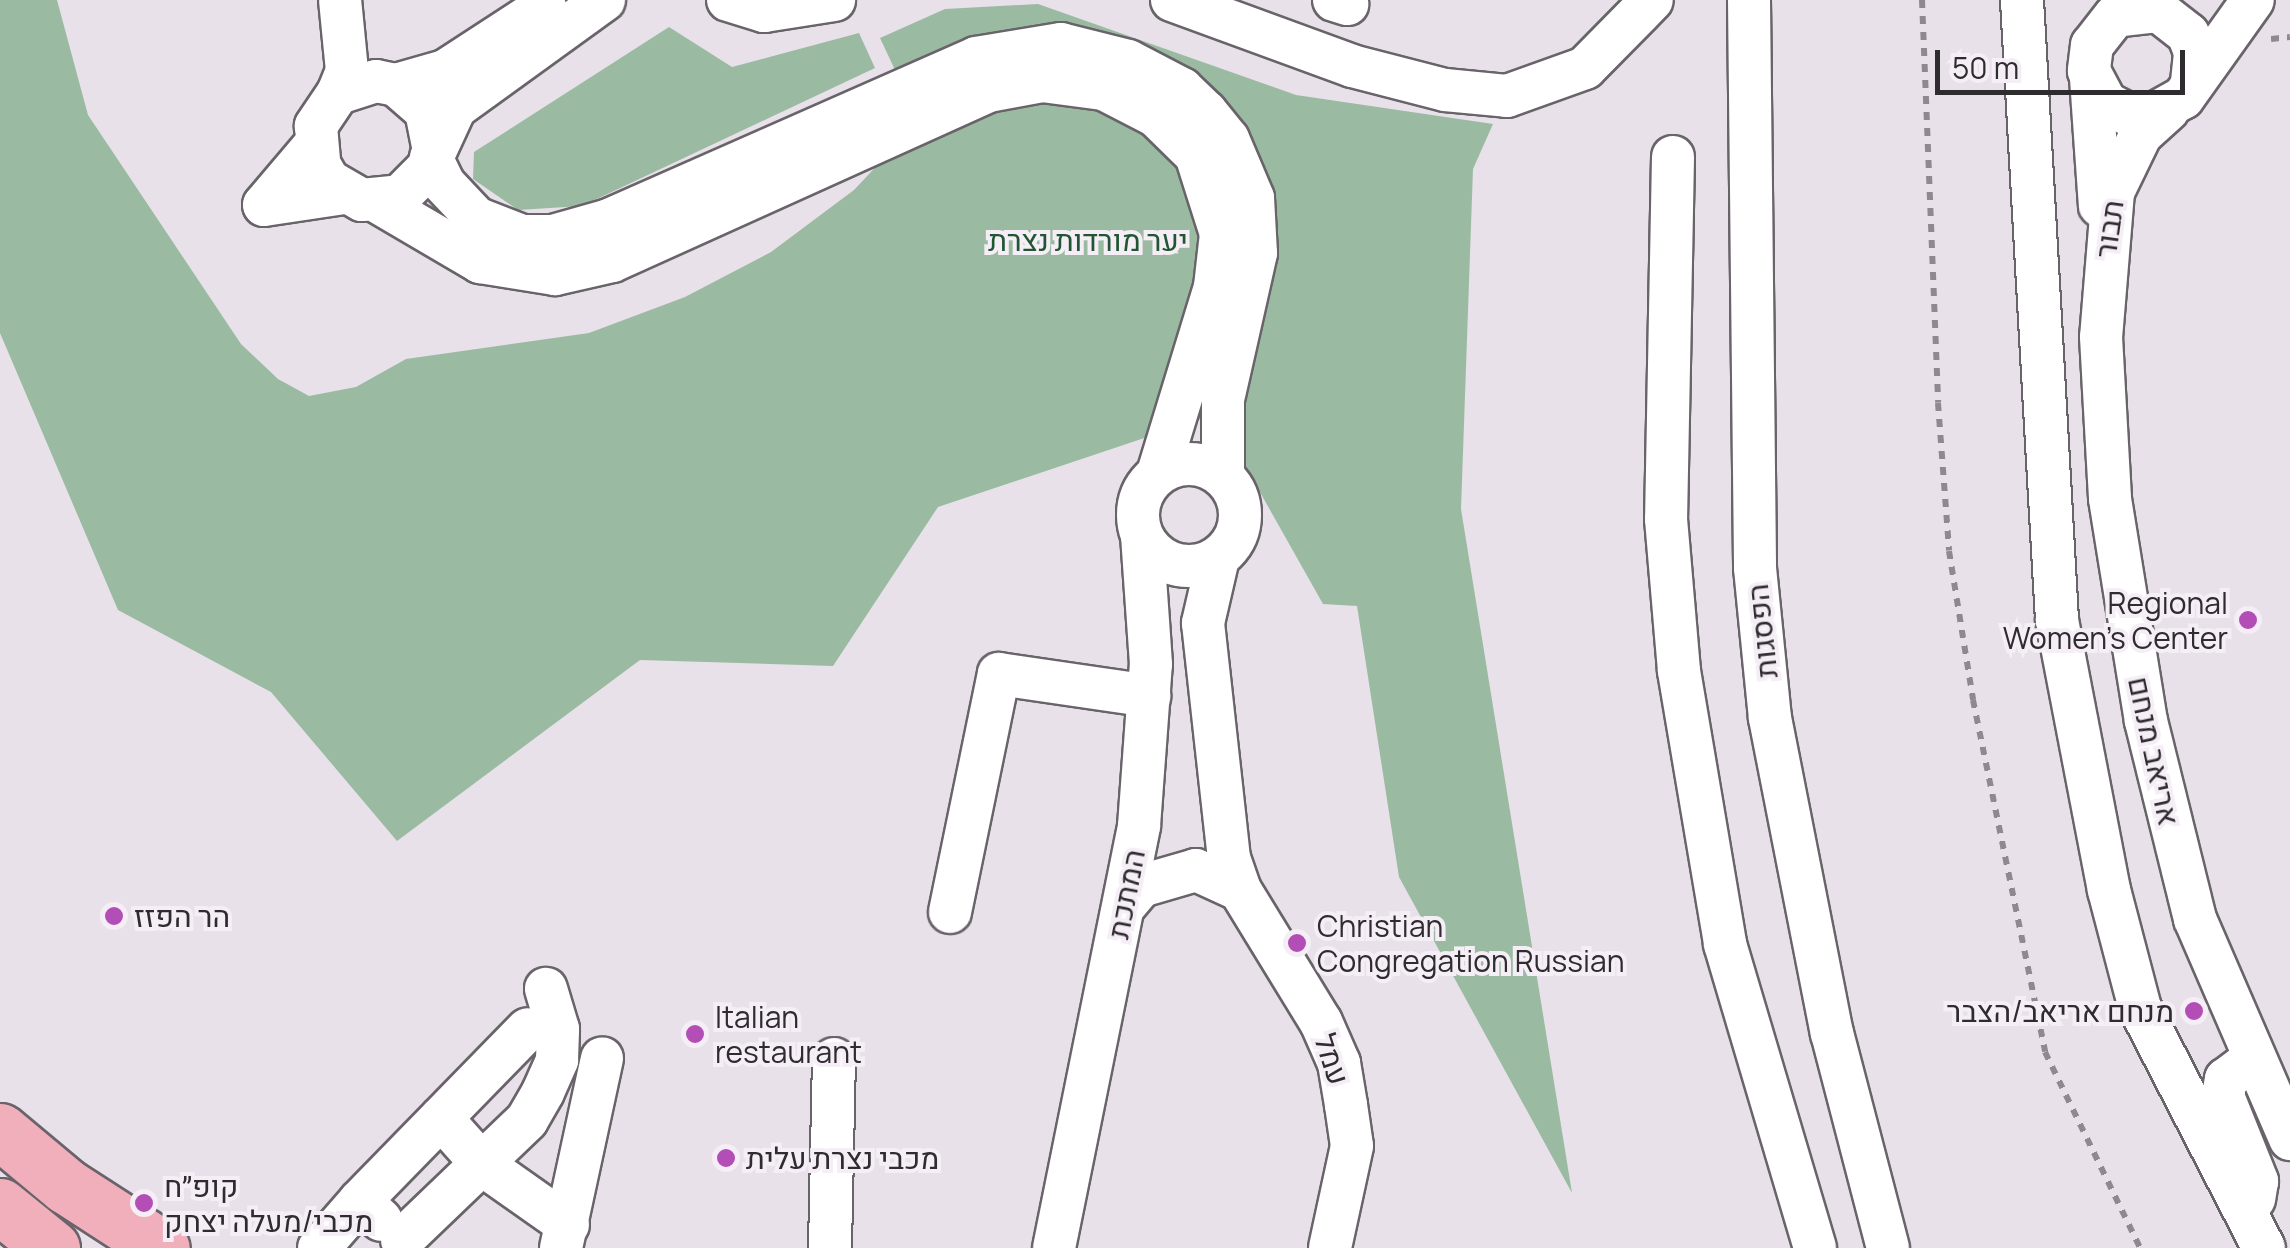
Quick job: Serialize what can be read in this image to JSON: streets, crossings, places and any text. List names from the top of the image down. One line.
{"streets":{"street":["תבור","הפסגות","אריאב מנחם","המתכת","עמל"]},"crossings":[["תבור","אריאב מנחם"],["המתכת","עמל"]],"parks":["יער מורדות נצרת"],"places":["Regional Women's Center","הר הפזז","Christian Congregation Russian","מנחם אריאב/הצבר","Italian restaurant","מכבי נצרת עלית","קופ״ח מכבי/מעלה יצחק"],"scale_bar":"50 m"}
